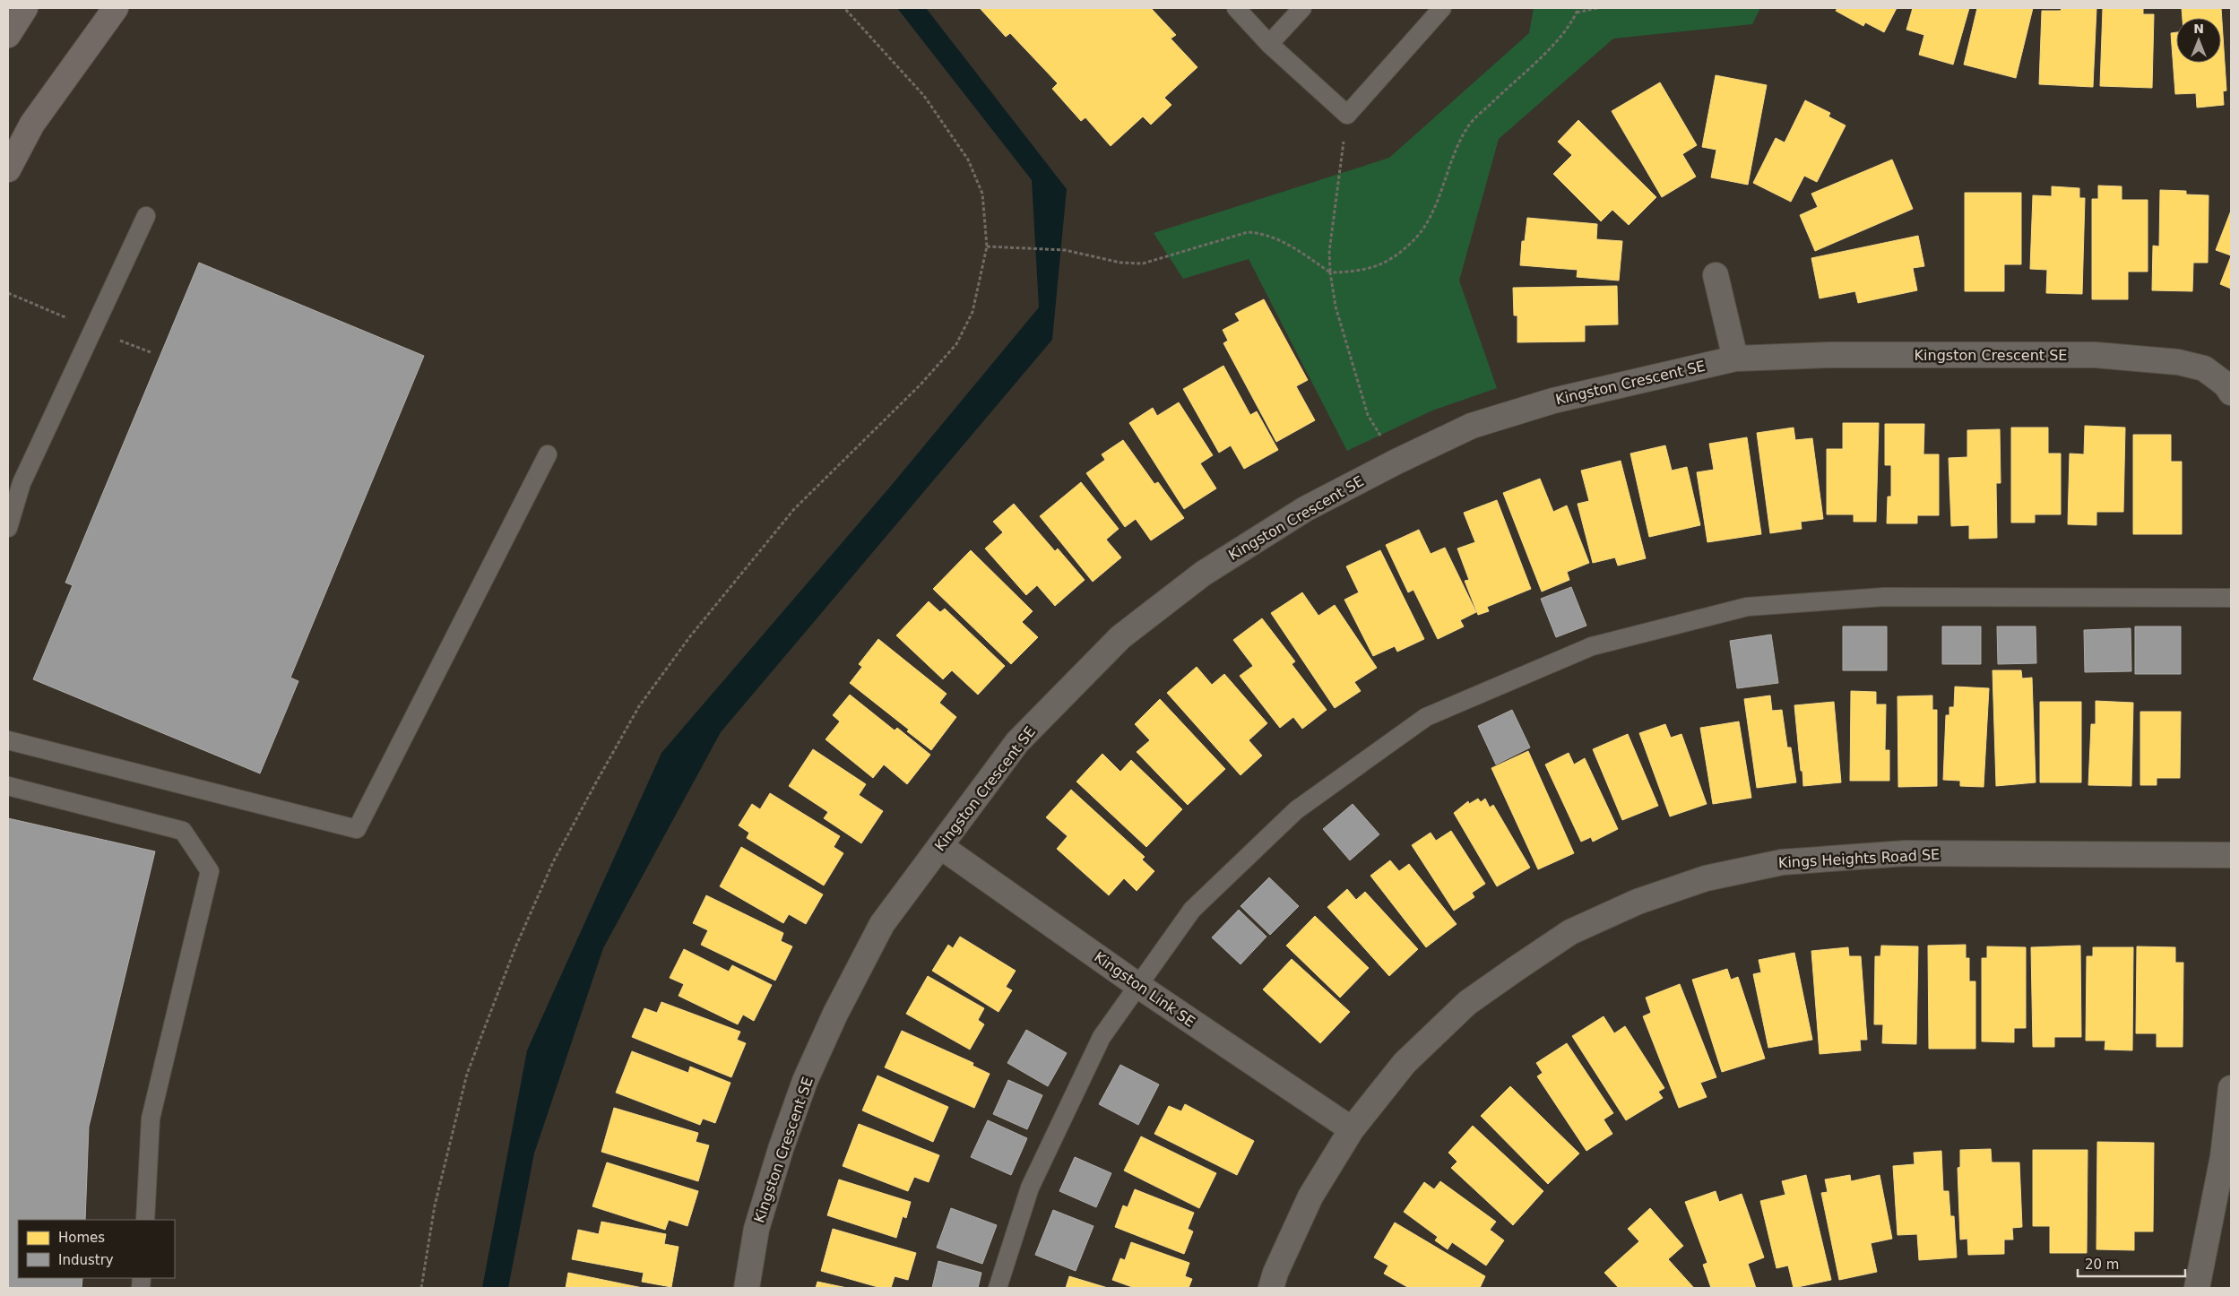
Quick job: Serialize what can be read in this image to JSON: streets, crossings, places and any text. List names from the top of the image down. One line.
{"streets":{"street":["Kingston Crescent SE","Kings Heights Road SE","Kingston Link SE"]},"crossings":[["Kingston Crescent SE","Kingston Link SE"],["Kings Heights Road SE","Kingston Link SE"]],"legend":["Homes","Industry"],"scale_bar":"20 m","north":"top"}
